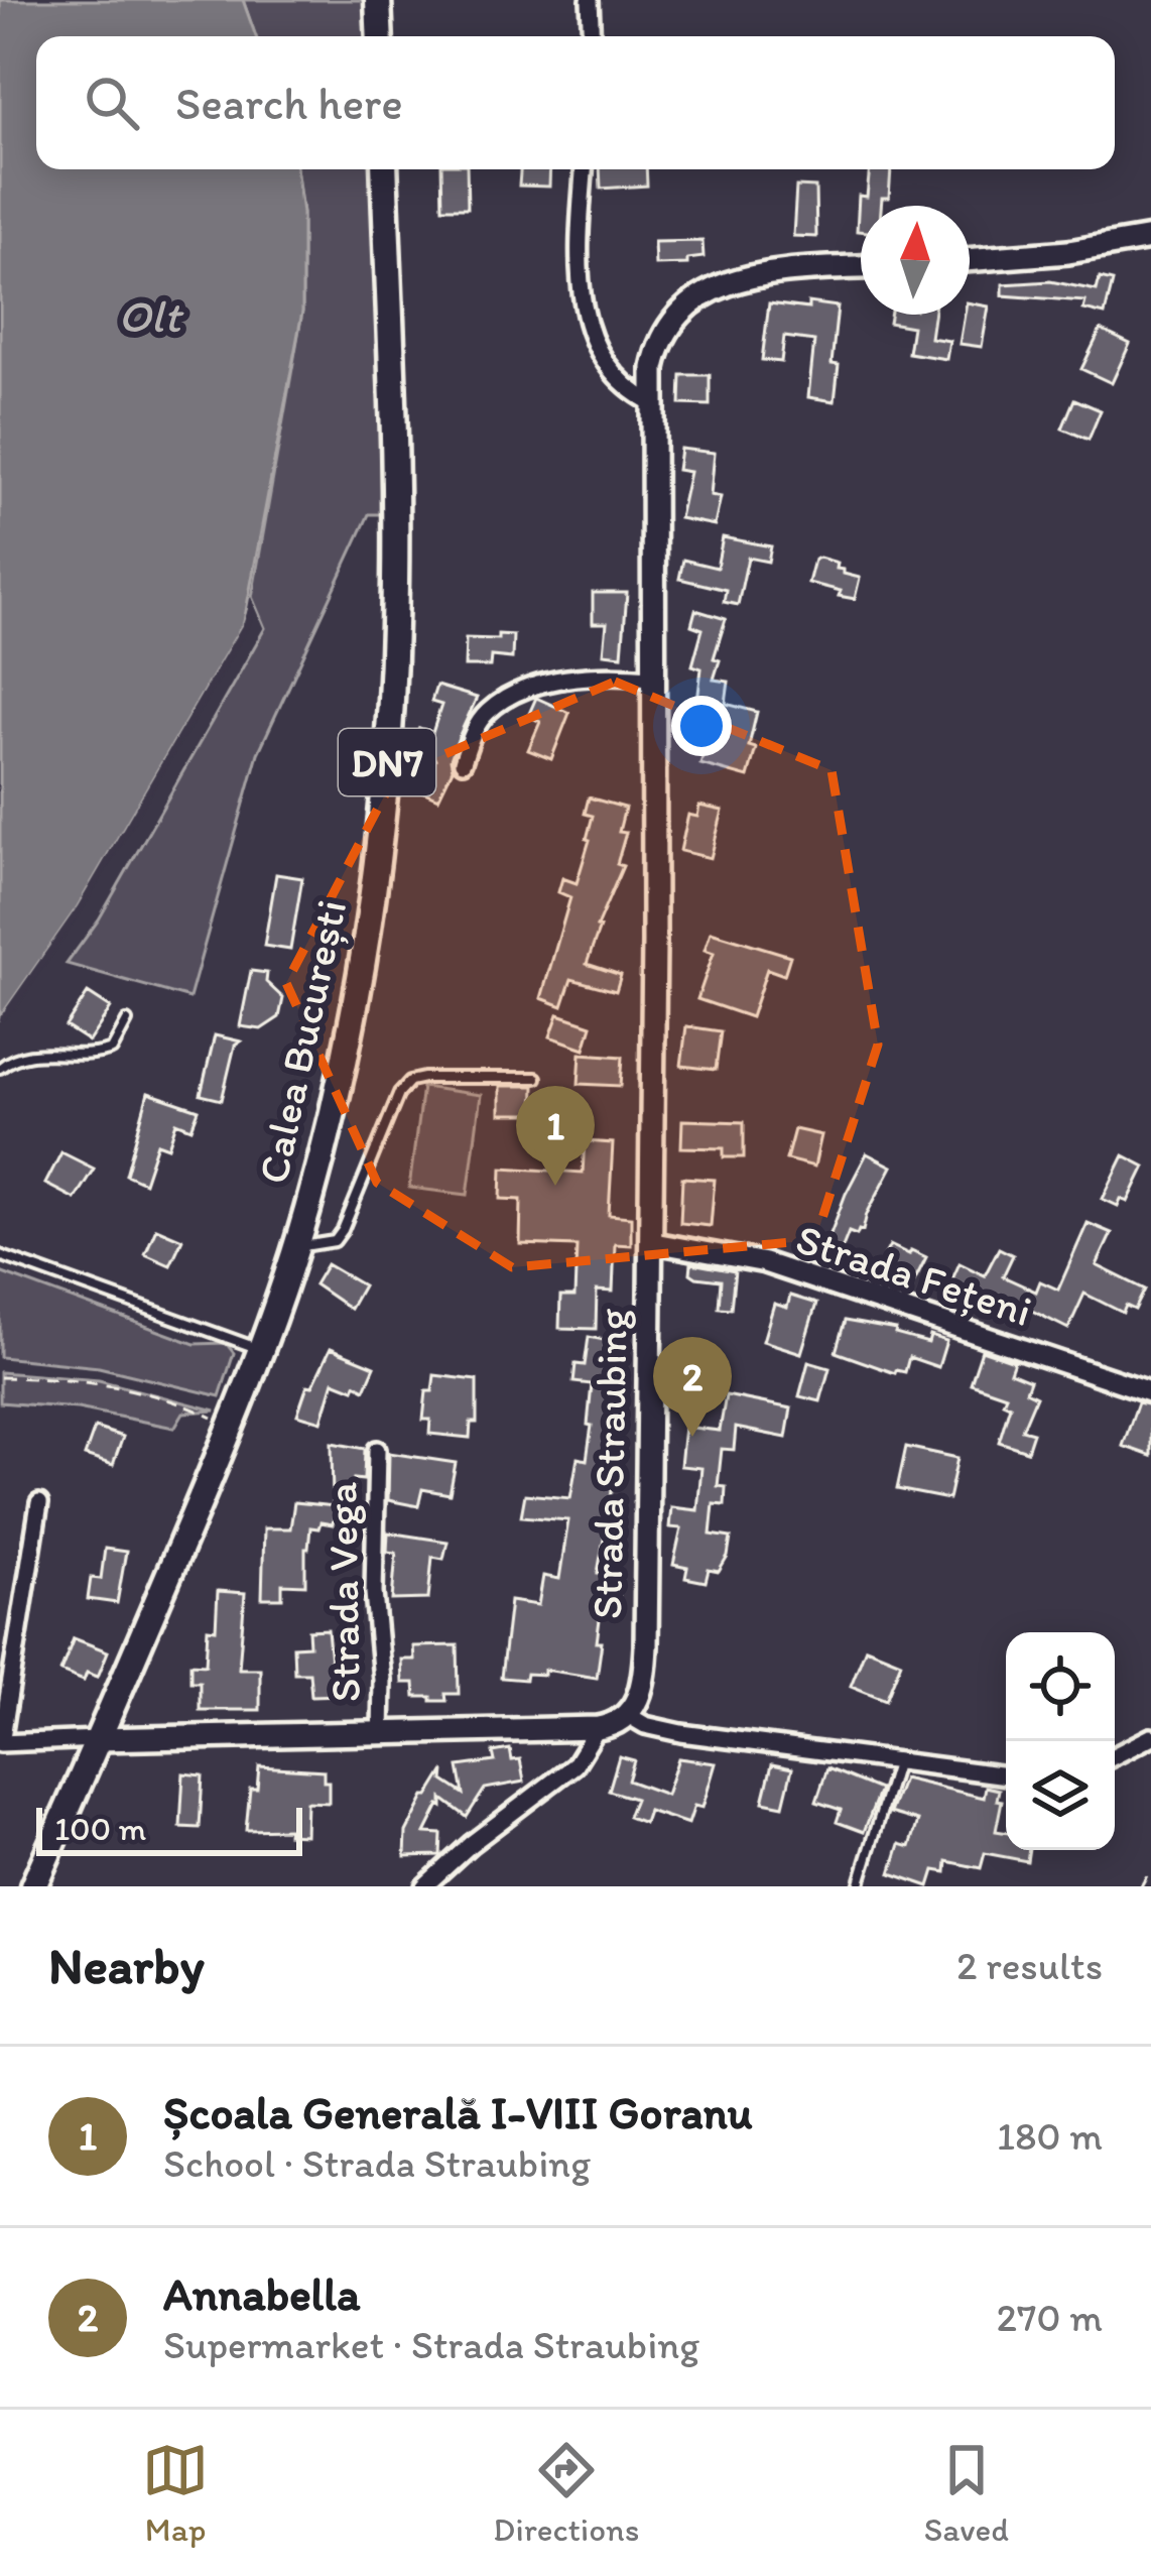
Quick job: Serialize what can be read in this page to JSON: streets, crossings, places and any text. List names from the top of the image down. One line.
{"streets":{"highway":["DN7","Calea București"],"main road":["Strada Straubing"],"street":["Strada Fețeni","Strada Vega"]},"crossings":[["Strada Fețeni","Strada Straubing"]],"water":["Olt"],"scale_bar":"100 m","north":"top","page":{"search":"Search here","pins":["1","2"],"scale":"100 m","heading":["Nearby","2 results"],"list":[{"mark":"1","name":"Școala Generală I-VIII Goranu","note":"School · Strada Straubing","value":"180 m"},{"mark":"2","name":"Annabella","note":"Supermarket · Strada Straubing","value":"270 m"}],"nav":["Map","Directions","Saved"]}}
